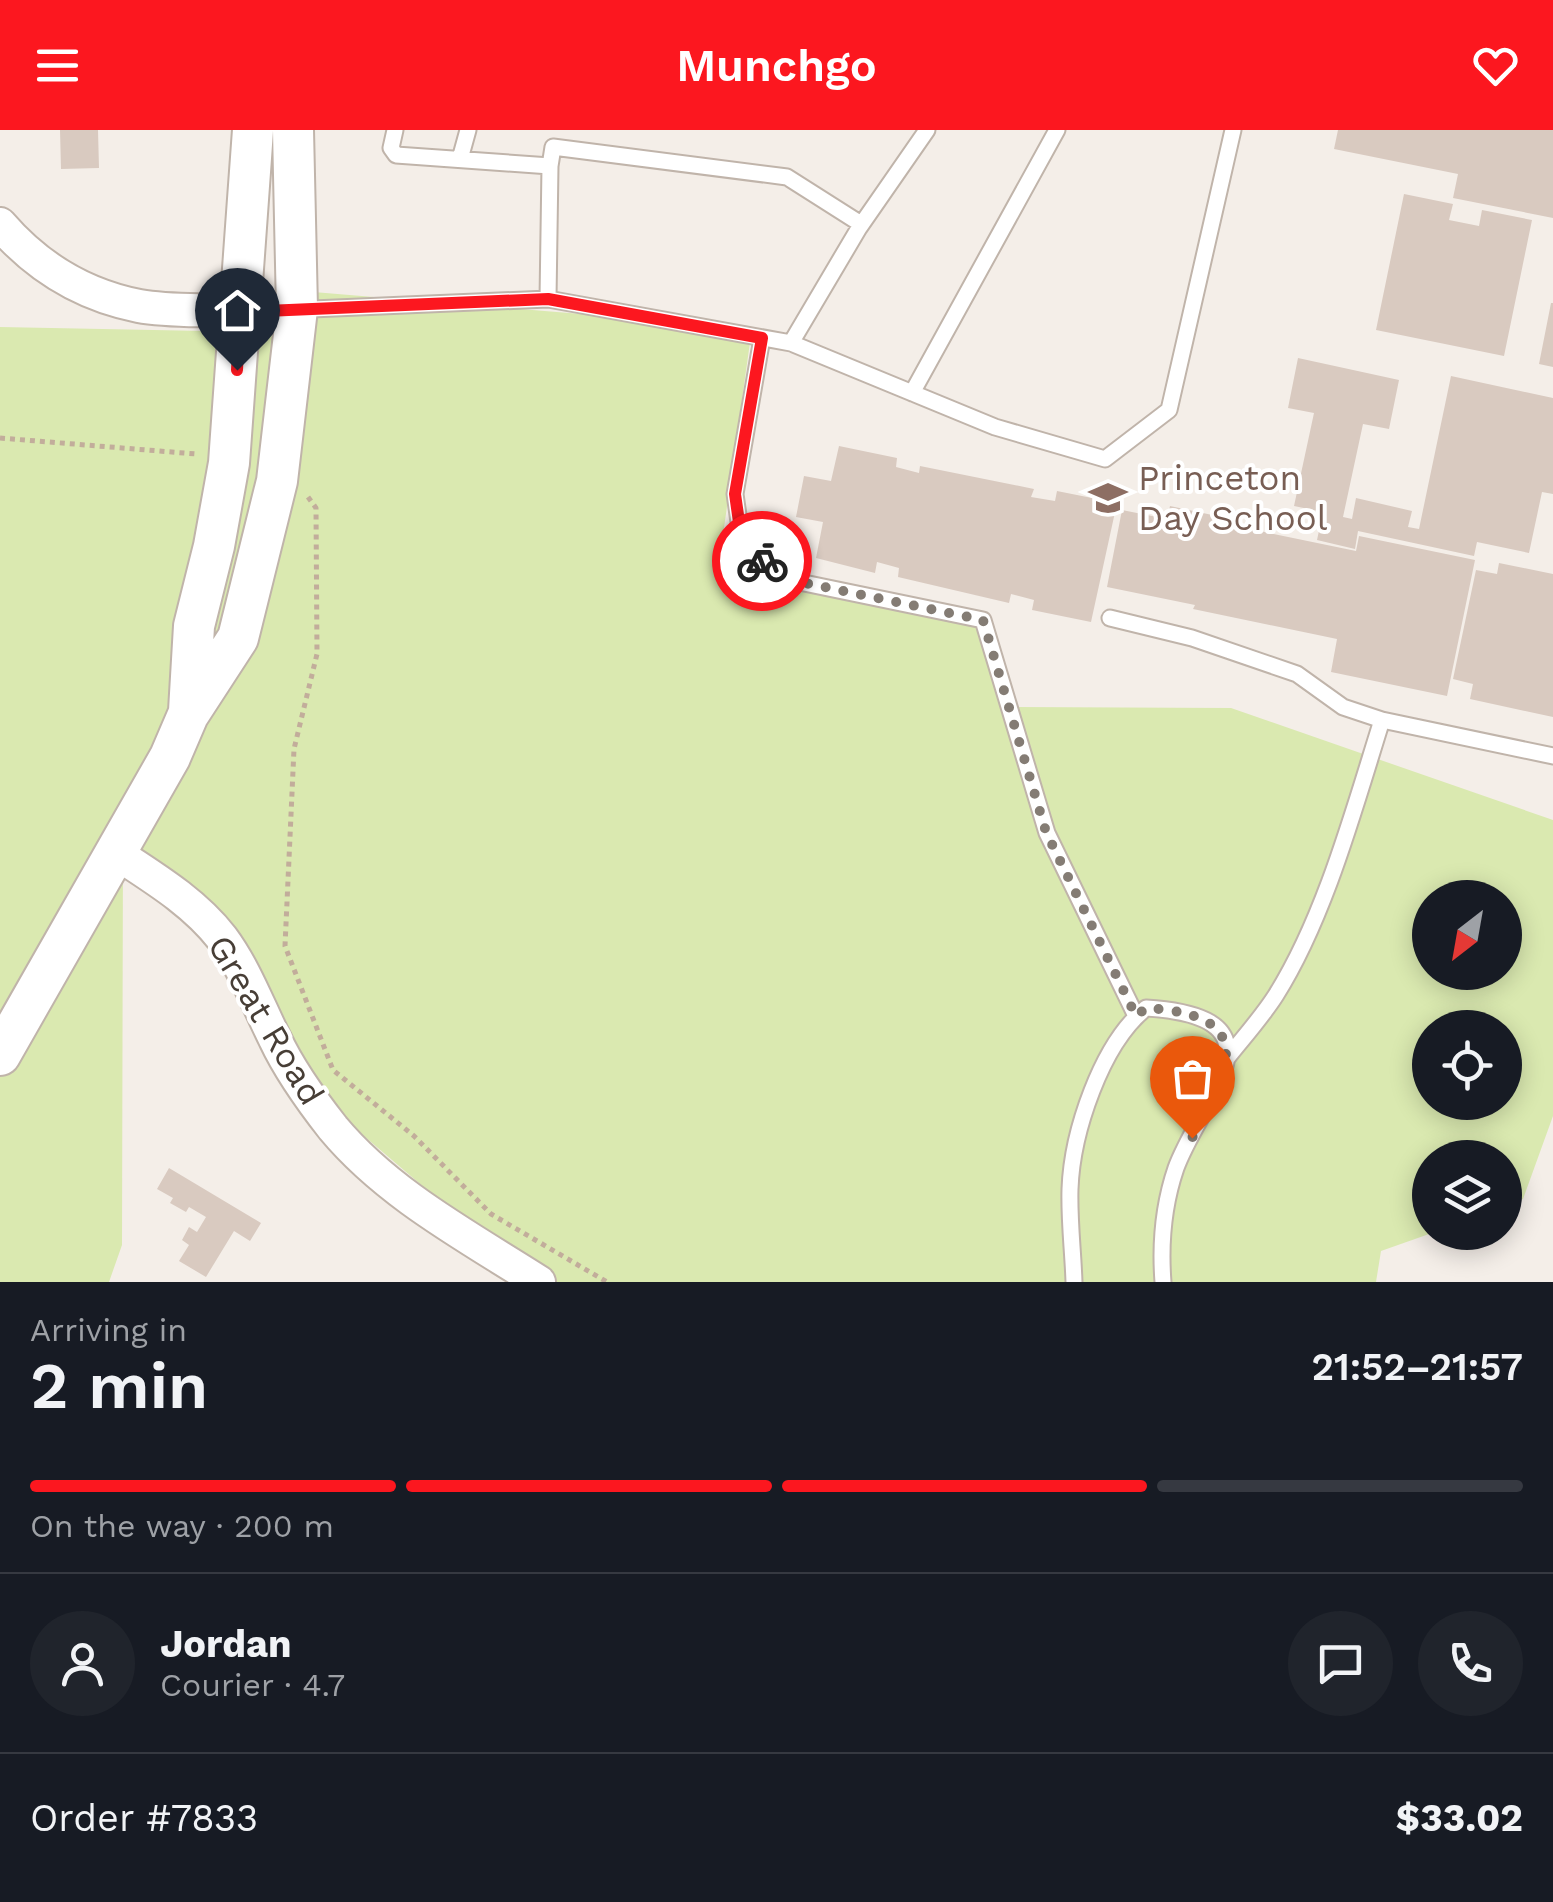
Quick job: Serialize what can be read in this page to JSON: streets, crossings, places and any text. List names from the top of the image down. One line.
{"streets":{"street":["Great Road"]},"places":{"school or university":["Princeton Day School"]},"north":"bottom left","page":{"header":"Munchgo","heading":["2 min","Arriving in","21:52–21:57"],"panel":["Jordan","Courier · 4.7","Order #7833","$33.02"],"bar":"On the way · 200 m"}}
